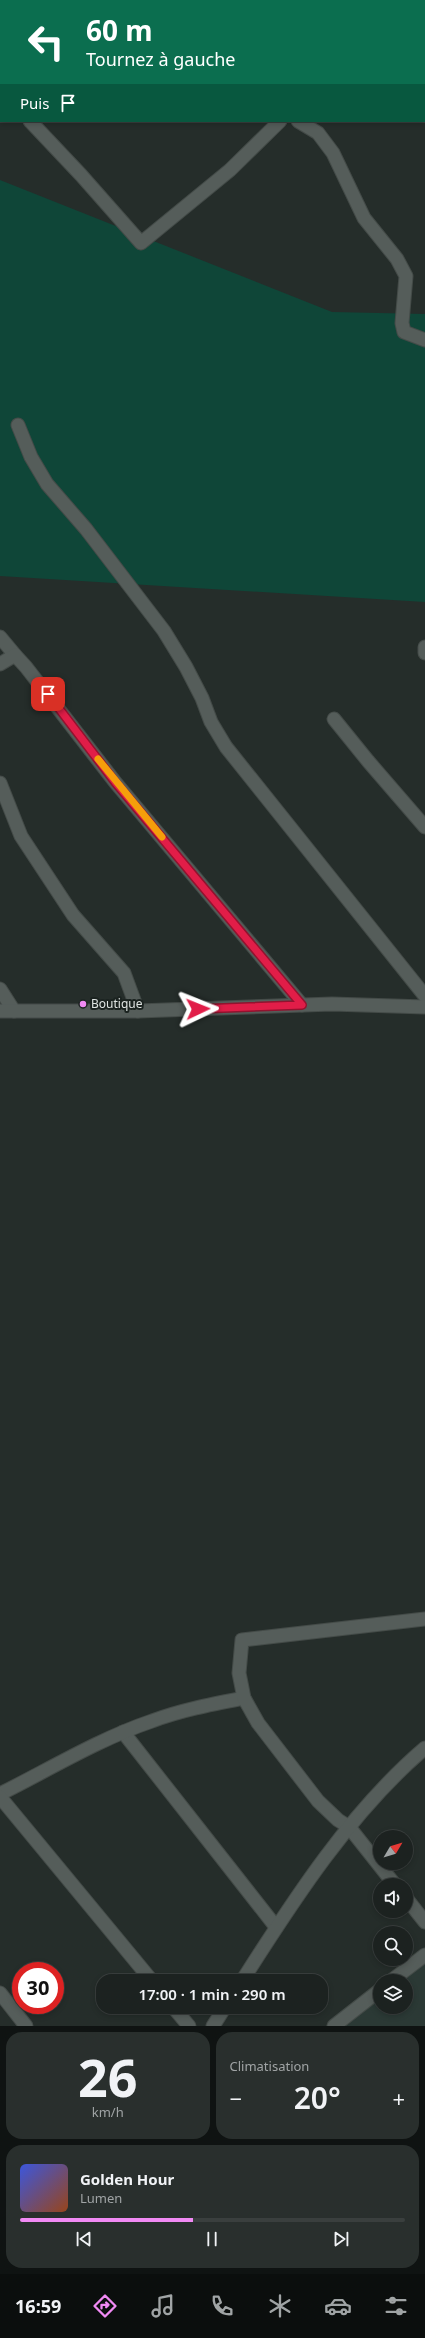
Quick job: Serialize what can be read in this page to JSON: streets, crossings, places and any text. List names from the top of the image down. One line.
{"places":["Boutique"],"north":"top right","page":{"turn":["60 m","Tournez à gauche"],"then":"Puis","limit":"30","trip":"17:00 · 1 min · 290 m","tile":[["26","km/h"],"Climatisation"],"heat":["−","20°","+"],"song":["Golden Hour","Lumen"],"tabs":"16:59"}}
